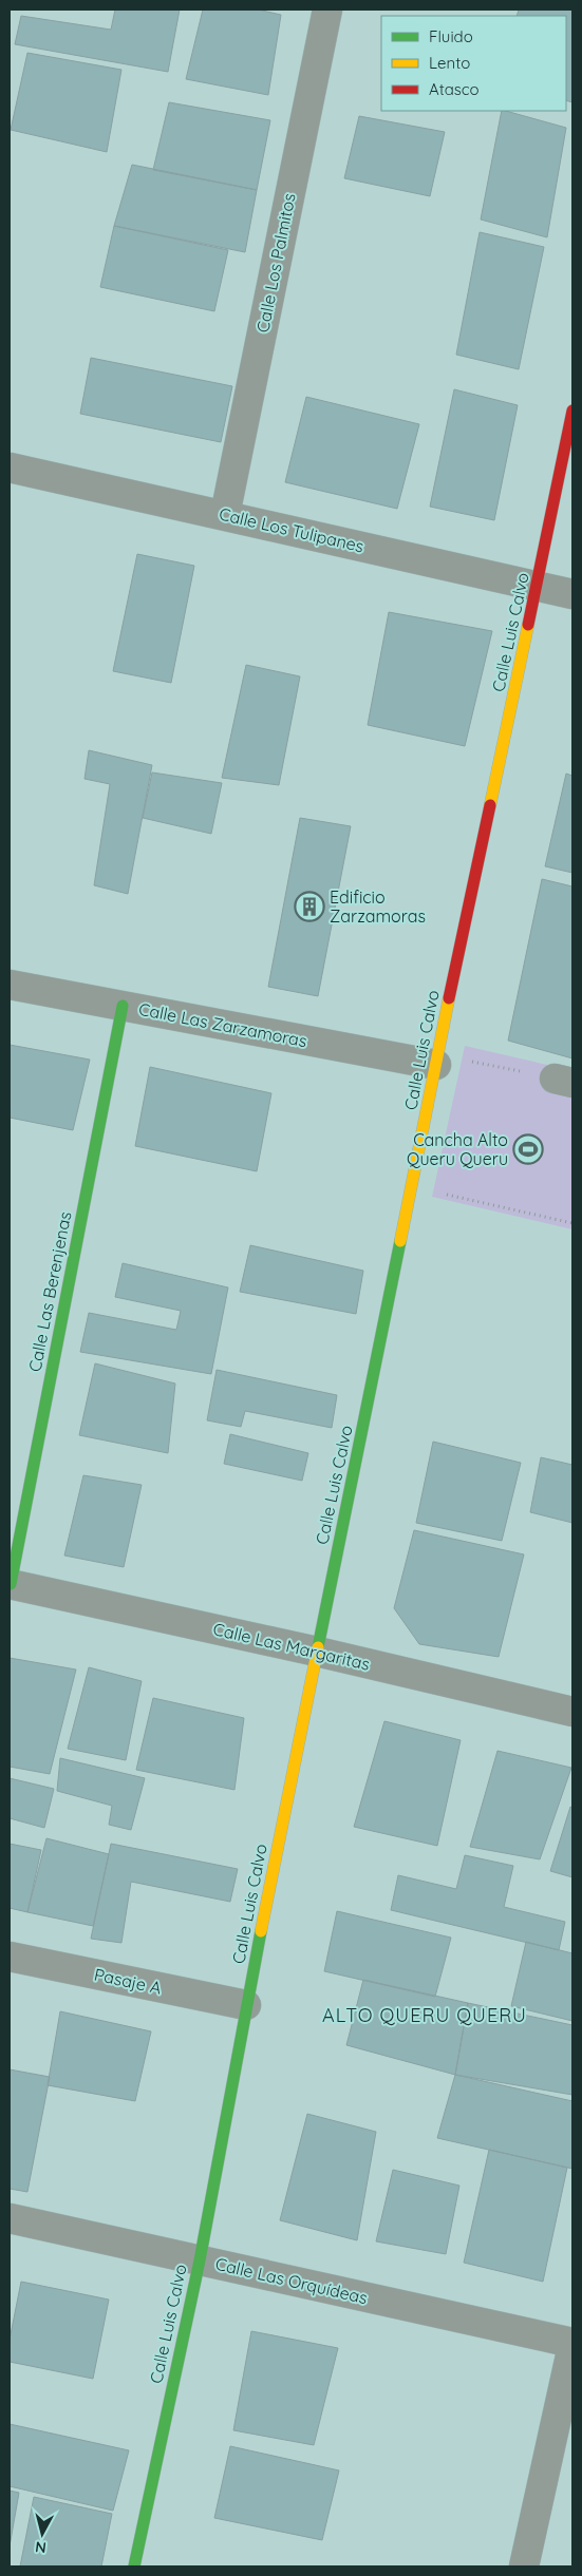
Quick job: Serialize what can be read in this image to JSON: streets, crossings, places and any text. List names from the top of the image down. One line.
{"streets":{"street":["Calle Los Palmitos","Calle Los Tulipanes","Calle Luis Calvo","Calle Las Zarzamoras","Calle Las Berenjenas","Calle Las Margaritas","Pasaje A","Calle Las Orquídeas"]},"crossings":[["Calle Los Palmitos","Calle Los Tulipanes"],["Calle Los Tulipanes","Calle Luis Calvo"],["Calle Luis Calvo","Calle Las Zarzamoras"],["Calle Luis Calvo","Calle Las Margaritas"],["Calle Luis Calvo","Pasaje A"],["Calle Luis Calvo","Calle Las Orquídeas"],["Calle Las Zarzamoras","Calle Las Berenjenas"],["Calle Las Berenjenas","Calle Las Margaritas"]],"districts":["ALTO QUERU QUERU"],"places":{"building":["Edificio Zarzamoras"],"sports":["Cancha Alto Queru Queru"]},"legend":["Fluido","Lento","Atasco"],"north":"bottom"}
